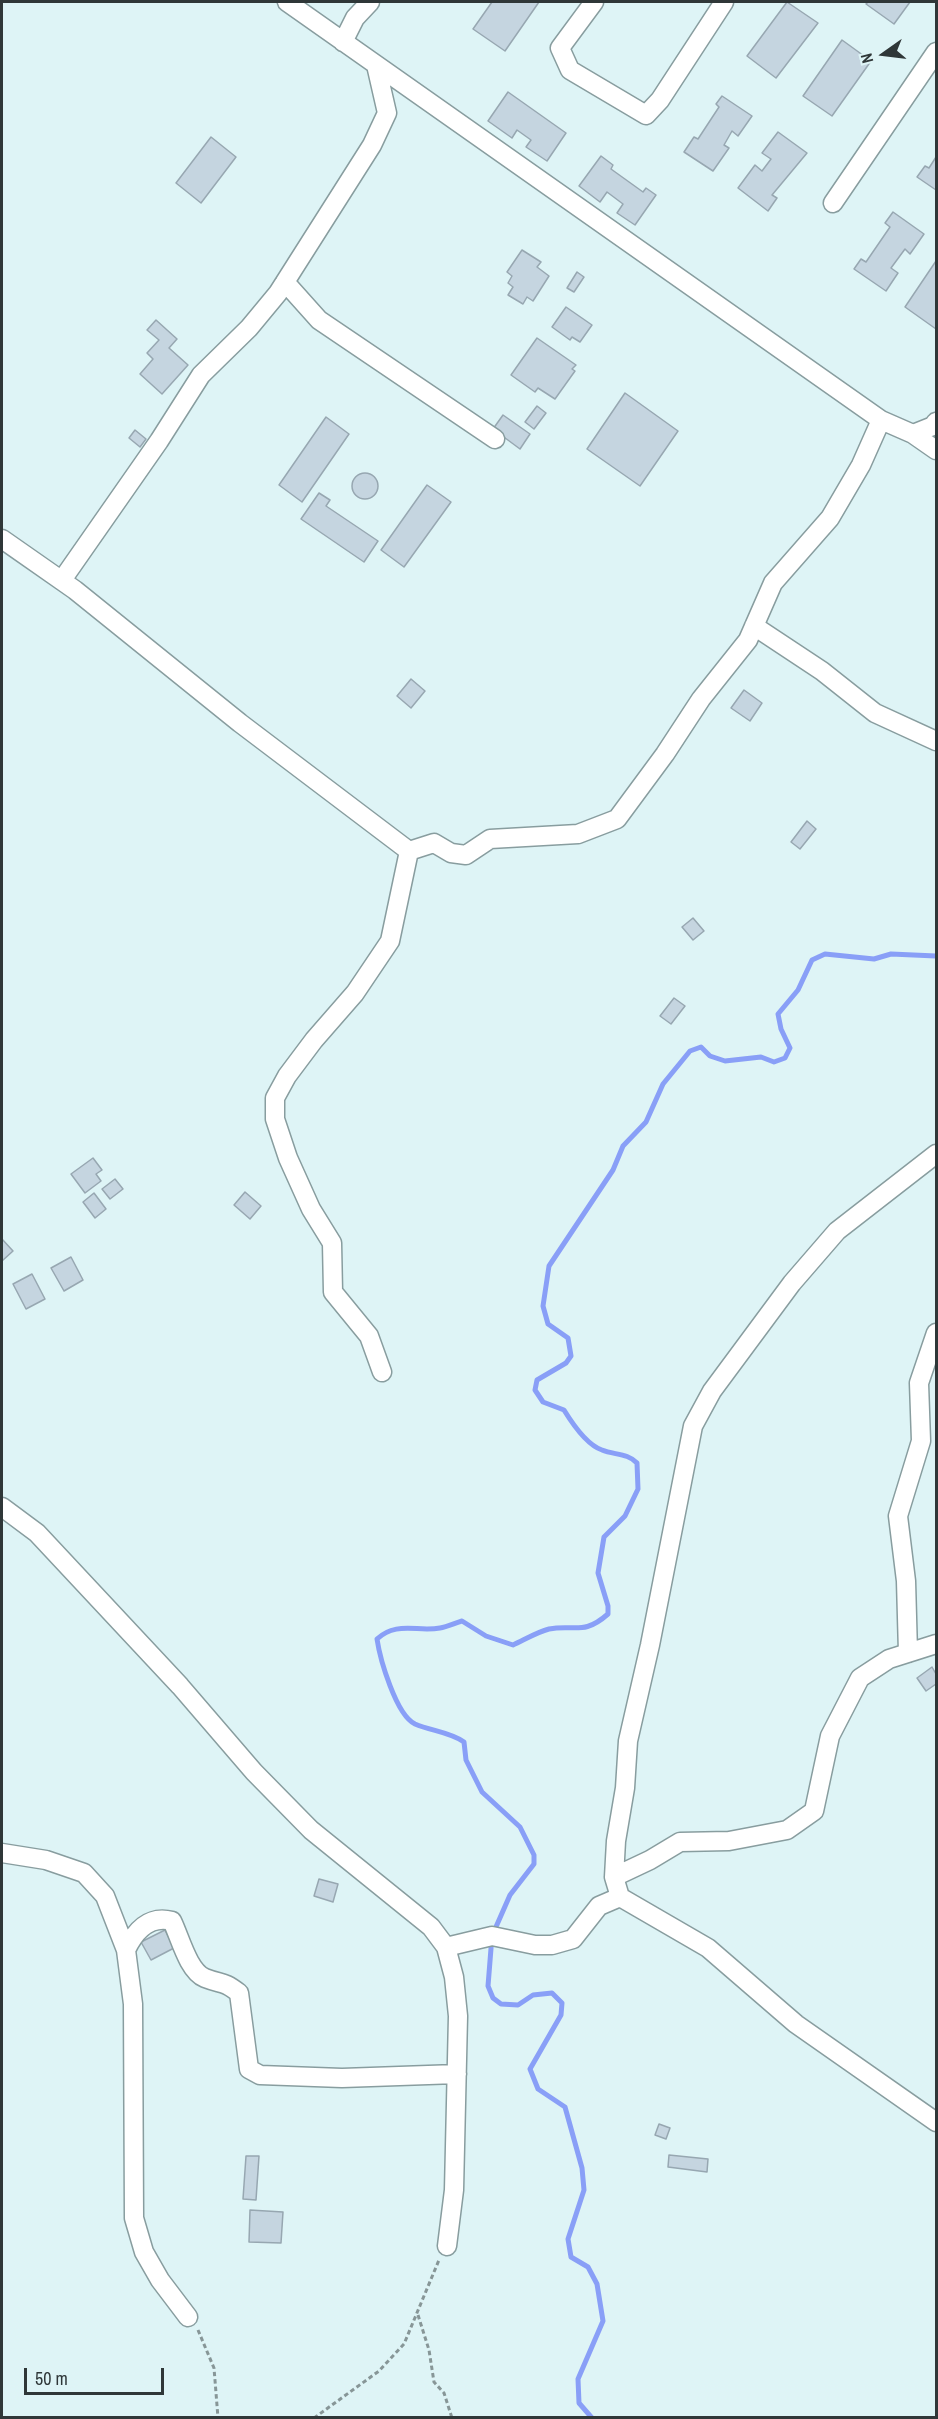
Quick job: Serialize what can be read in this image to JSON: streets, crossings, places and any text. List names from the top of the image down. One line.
{"scale_bar":"50 m","north":"left"}
